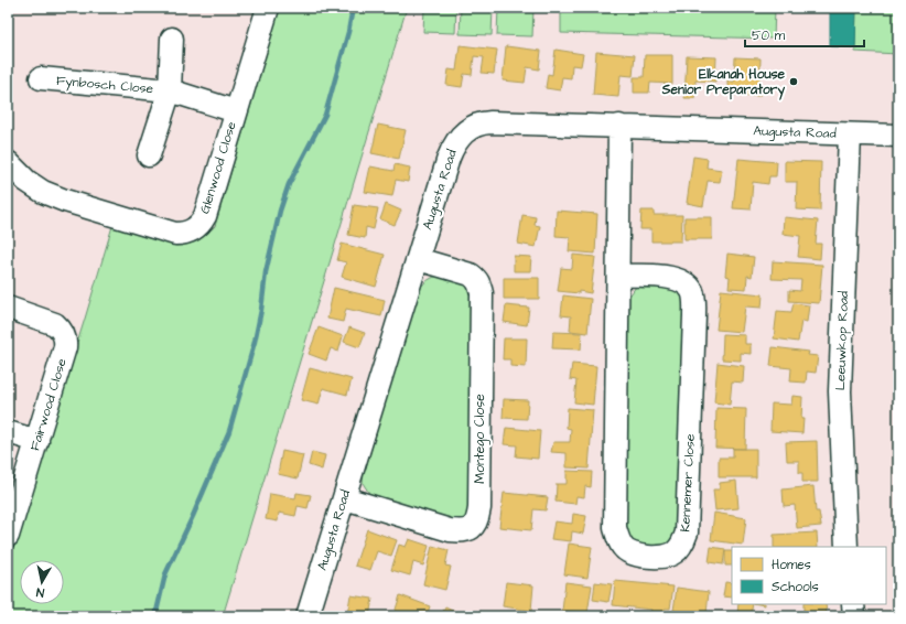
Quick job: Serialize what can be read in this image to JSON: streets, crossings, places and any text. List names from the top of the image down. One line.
{"streets":{"street":["Fynbosch Close","Augusta Road","Glenwood Close","Leeuwkop Road","Fairwood Close","Montego Close","Kennemer Close"]},"crossings":[["Fynbosch Close","Glenwood Close"],["Augusta Road","Leeuwkop Road"],["Augusta Road","Montego Close"],["Augusta Road","Kennemer Close"]],"places":["Elkanah House Senior Preparatory"],"legend":["Homes","Schools"],"scale_bar":"50 m","north":"bottom"}
